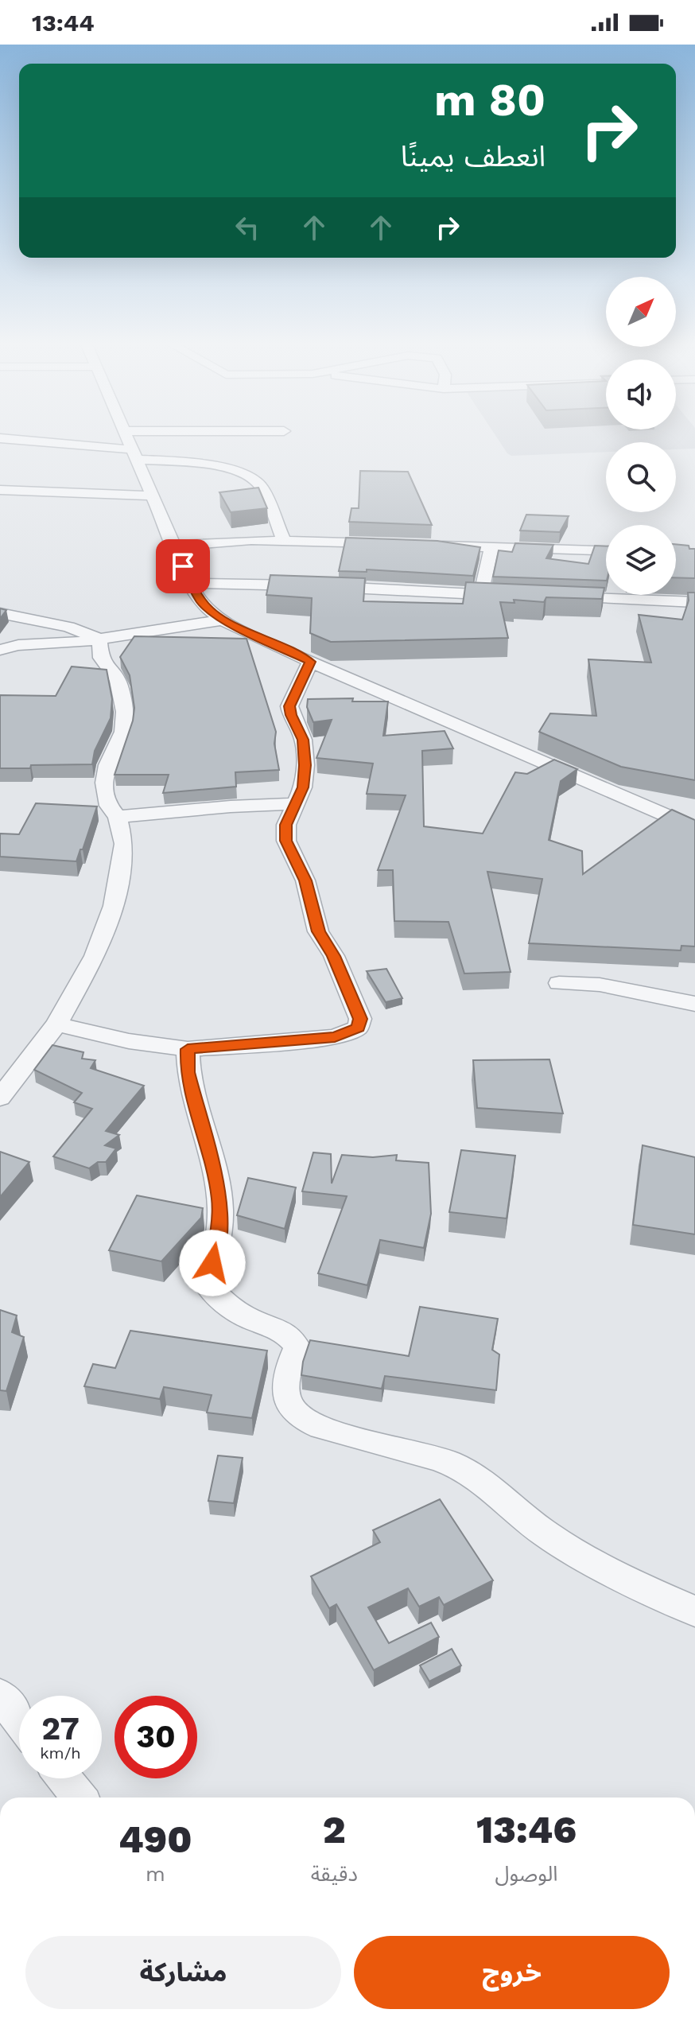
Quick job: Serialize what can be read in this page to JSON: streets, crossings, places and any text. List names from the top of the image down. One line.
{"north":"top right","page":{"status":"13:44","turn":["80 m","انعطف يمينًا"],"speed":"27 km/h","limit":"30","eta":["13:46","الوصول","2","دقيقة","490","m"],"buttons":["خروج","مشاركة"]}}
